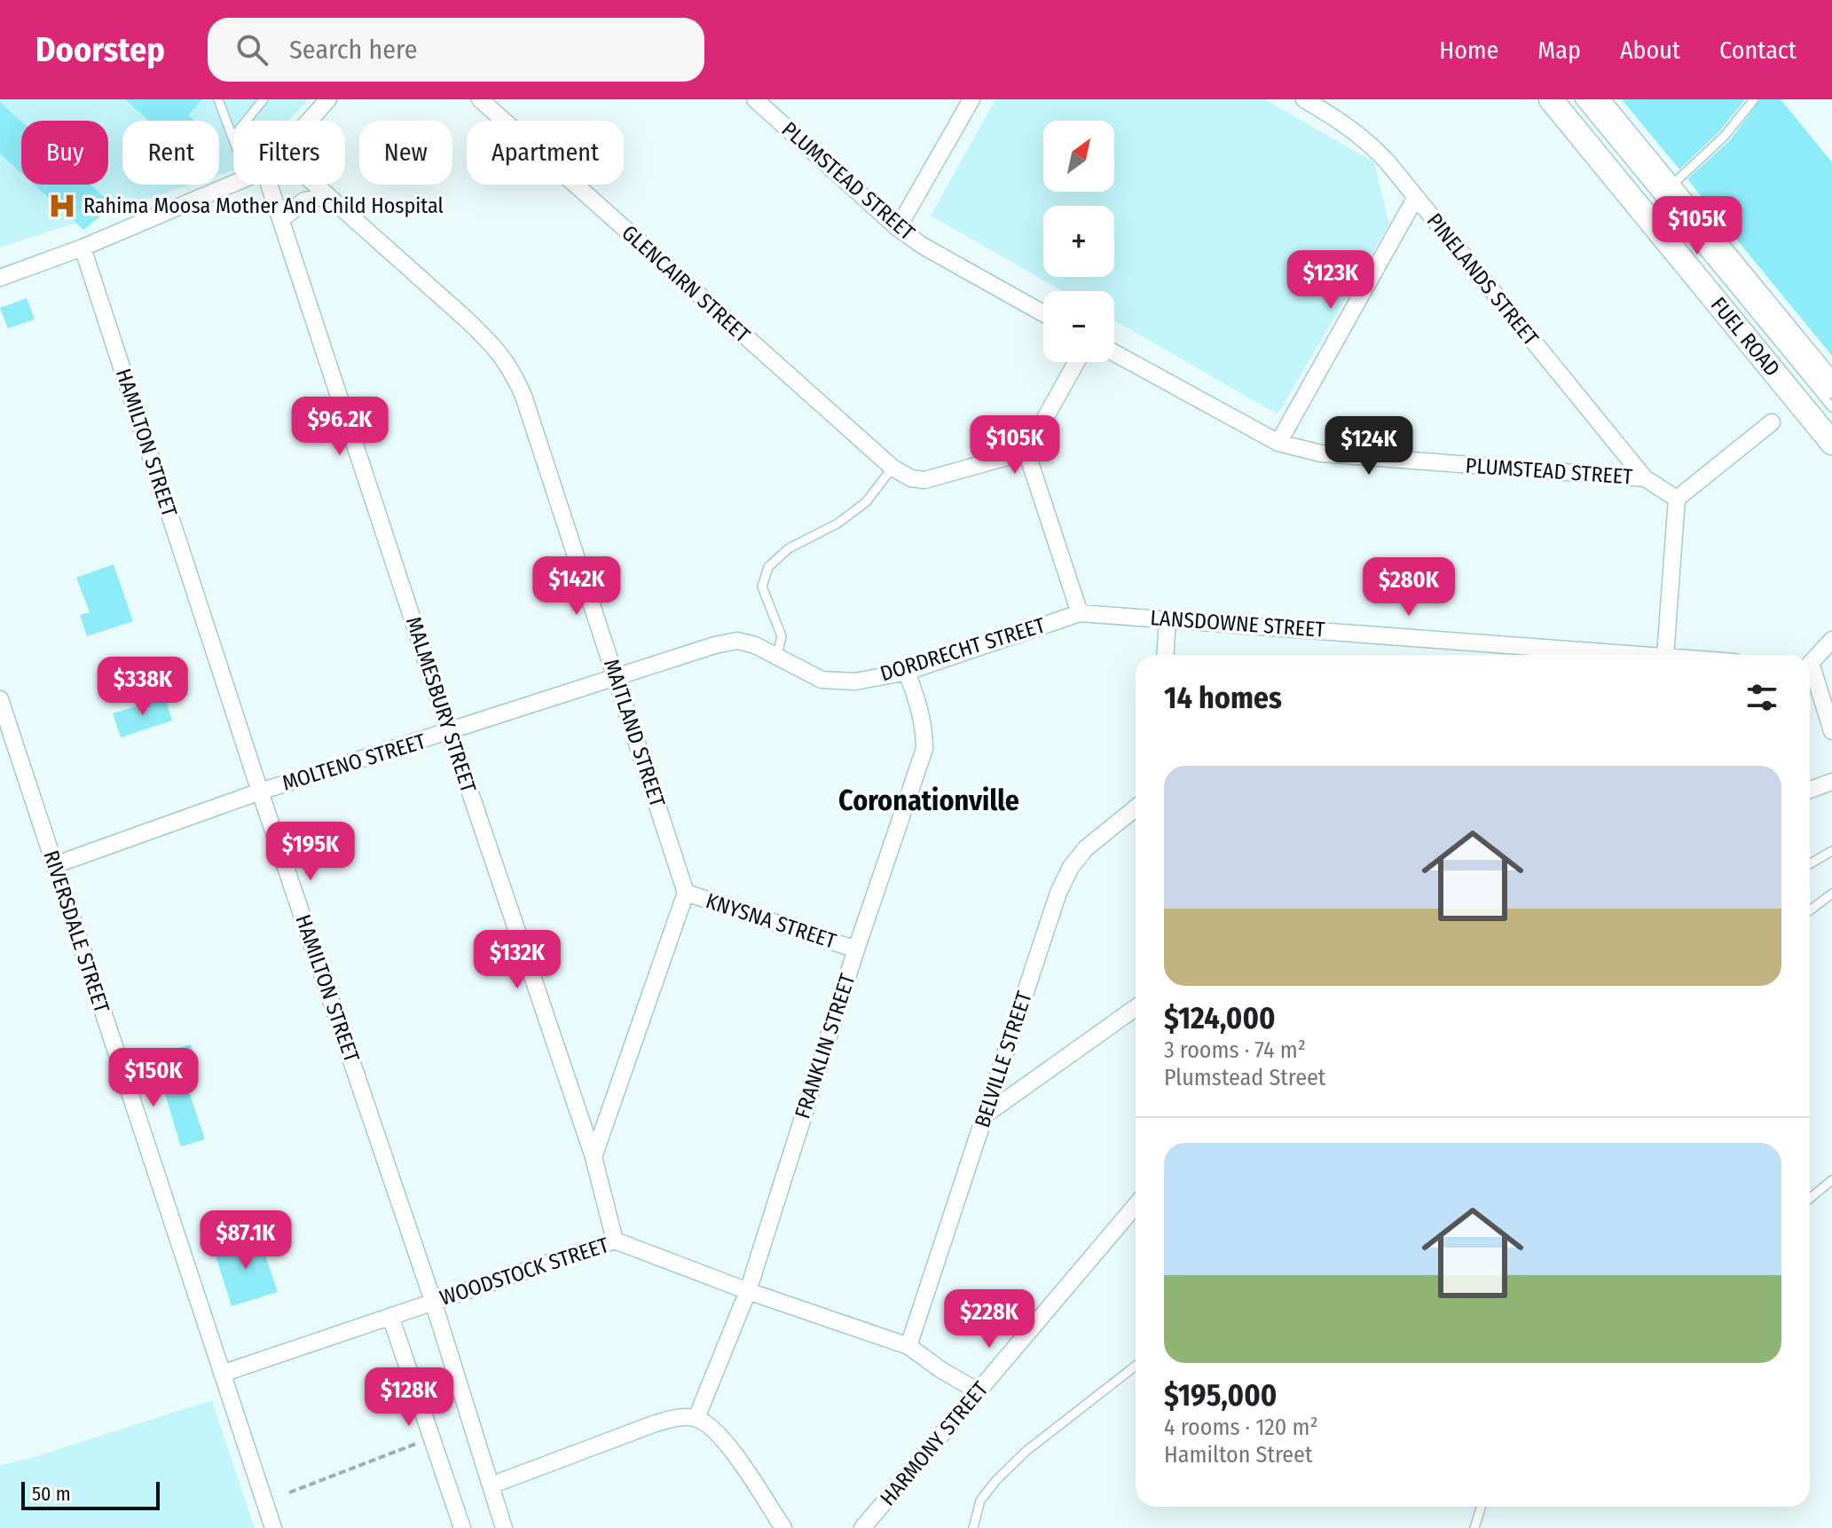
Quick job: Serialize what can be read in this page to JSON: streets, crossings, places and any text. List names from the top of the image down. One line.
{"streets":{"main road":["FUEL ROAD"],"street":["PLUMSTEAD STREET","PINELANDS STREET","GLENCAIRN STREET","HAMILTON STREET","LANSDOWNE STREET","DORDRECHT STREET","MALMESBURY STREET","MAITLAND STREET","MOLTENO STREET","KNYSNA STREET","RIVERSDALE STREET","FRANKLIN STREET","BELVILLE STREET","WOODSTOCK STREET","HARMONY STREET"]},"crossings":[["PLUMSTEAD STREET","PINELANDS STREET"],["HAMILTON STREET","MOLTENO STREET"],["HAMILTON STREET","WOODSTOCK STREET"],["LANSDOWNE STREET","DORDRECHT STREET"],["DORDRECHT STREET","MOLTENO STREET"],["DORDRECHT STREET","FRANKLIN STREET"],["MALMESBURY STREET","MOLTENO STREET"],["MALMESBURY STREET","WOODSTOCK STREET"],["MAITLAND STREET","MOLTENO STREET"],["MAITLAND STREET","KNYSNA STREET"],["MOLTENO STREET","RIVERSDALE STREET"],["KNYSNA STREET","FRANKLIN STREET"],["RIVERSDALE STREET","WOODSTOCK STREET"],["FRANKLIN STREET","WOODSTOCK STREET"],["BELVILLE STREET","WOODSTOCK STREET"],["WOODSTOCK STREET","HARMONY STREET"]],"districts":["Coronationville"],"places":{"hospital":["Rahima Moosa Mother And Child Hospital"]},"scale_bar":"50 m","north":"top right","page":{"header":"Doorstep","search":"Search here","nav":["Home","Map","About","Contact"],"map_buttons":["+","−"],"chip":["Buy","Rent","Filters","New","Apartment"],"price":["$105K","$123K","$96.2K","$105K","$124K","$142K","$280K","$338K","$195K","$132K","$150K","$87.1K","$228K","$128K"],"heading":"14 homes","list":[{"name":"$124,000","note":"3 rooms · 74 m² · Plumstead Street"},{"name":"$195,000","note":"4 rooms · 120 m² · Hamilton Street"}],"scale":"50 m"}}
